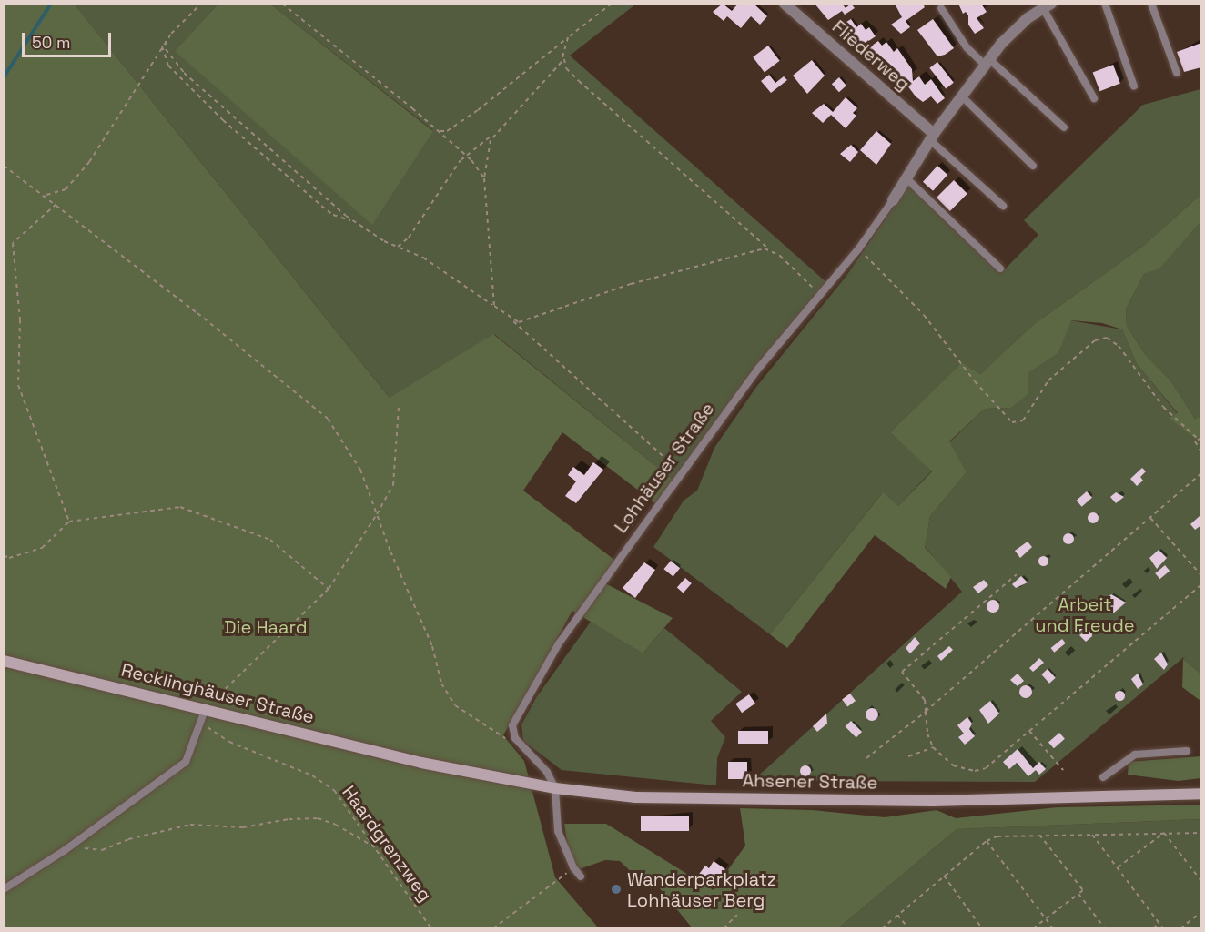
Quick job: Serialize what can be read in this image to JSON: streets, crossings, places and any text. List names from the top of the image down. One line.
{"streets":{"main road":["Recklinghäuser Straße","Ahsener Straße"],"street":["Fliederweg","Lohhäuser Straße"],"path":["Haardgrenzweg"]},"crossings":[["Fliederweg","Lohhäuser Straße"],["Lohhäuser Straße","Ahsener Straße"],["Recklinghäuser Straße","Ahsener Straße"]],"parks":["Arbeit und Freude","Die Haard"],"places":["Wanderparkplatz Lohhäuser Berg"],"scale_bar":"50 m"}
